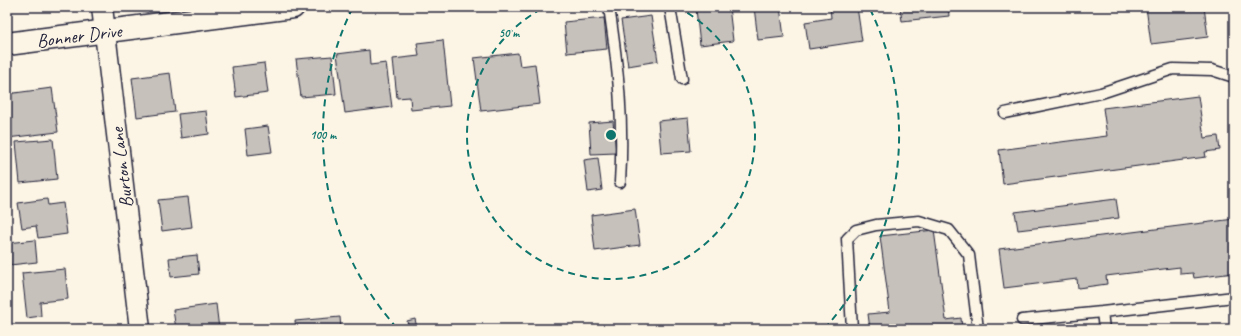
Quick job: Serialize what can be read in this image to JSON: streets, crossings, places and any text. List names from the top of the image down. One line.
{"streets":{"street":["Bonner Drive","Burton Lane"]},"crossings":[["Bonner Drive","Burton Lane"]],"rings":["50 m","100 m"]}
